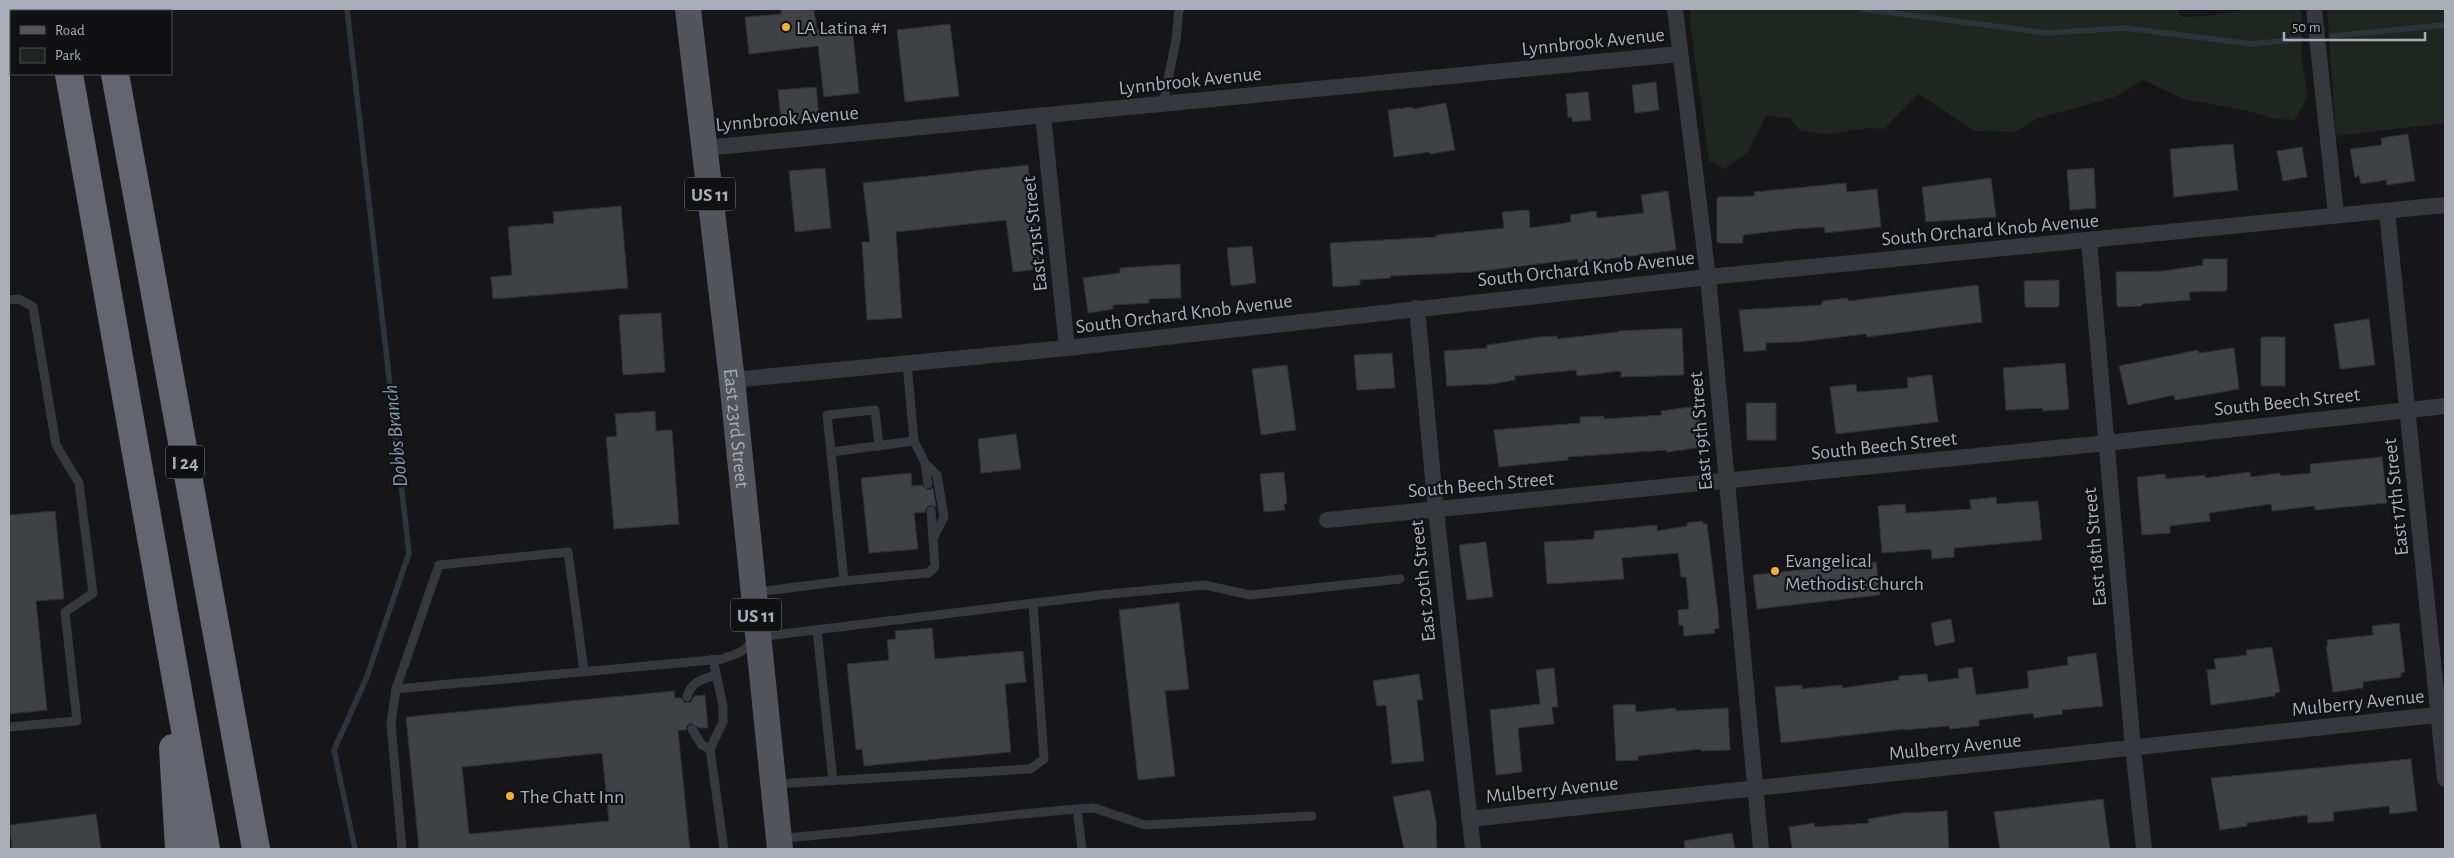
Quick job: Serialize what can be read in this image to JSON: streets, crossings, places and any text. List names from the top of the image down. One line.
{"streets":{"highway":["I 24"],"main road":["US 11","East 23rd Street"],"street":["Lynnbrook Avenue","South Orchard Knob Avenue","East 21st Street","South Beech Street","East 19th Street","East 17th Street","East 18th Street","East 20th Street","Mulberry Avenue"]},"crossings":[["Lynnbrook Avenue","East 21st Street"],["Lynnbrook Avenue","East 23rd Street"],["Lynnbrook Avenue","East 19th Street"],["South Orchard Knob Avenue","East 21st Street"],["South Orchard Knob Avenue","East 23rd Street"],["South Orchard Knob Avenue","East 19th Street"],["South Orchard Knob Avenue","East 17th Street"],["South Orchard Knob Avenue","East 18th Street"],["South Orchard Knob Avenue","East 20th Street"],["South Beech Street","East 19th Street"],["South Beech Street","East 17th Street"],["South Beech Street","East 18th Street"],["South Beech Street","East 20th Street"],["East 19th Street","Mulberry Avenue"],["East 17th Street","Mulberry Avenue"],["East 18th Street","Mulberry Avenue"],["East 20th Street","Mulberry Avenue"]],"water":["Dobbs Branch"],"places":["LA Latina #1","Evangelical Methodist Church","The Chatt Inn"],"legend":["Road","Park"],"scale_bar":"50 m"}
